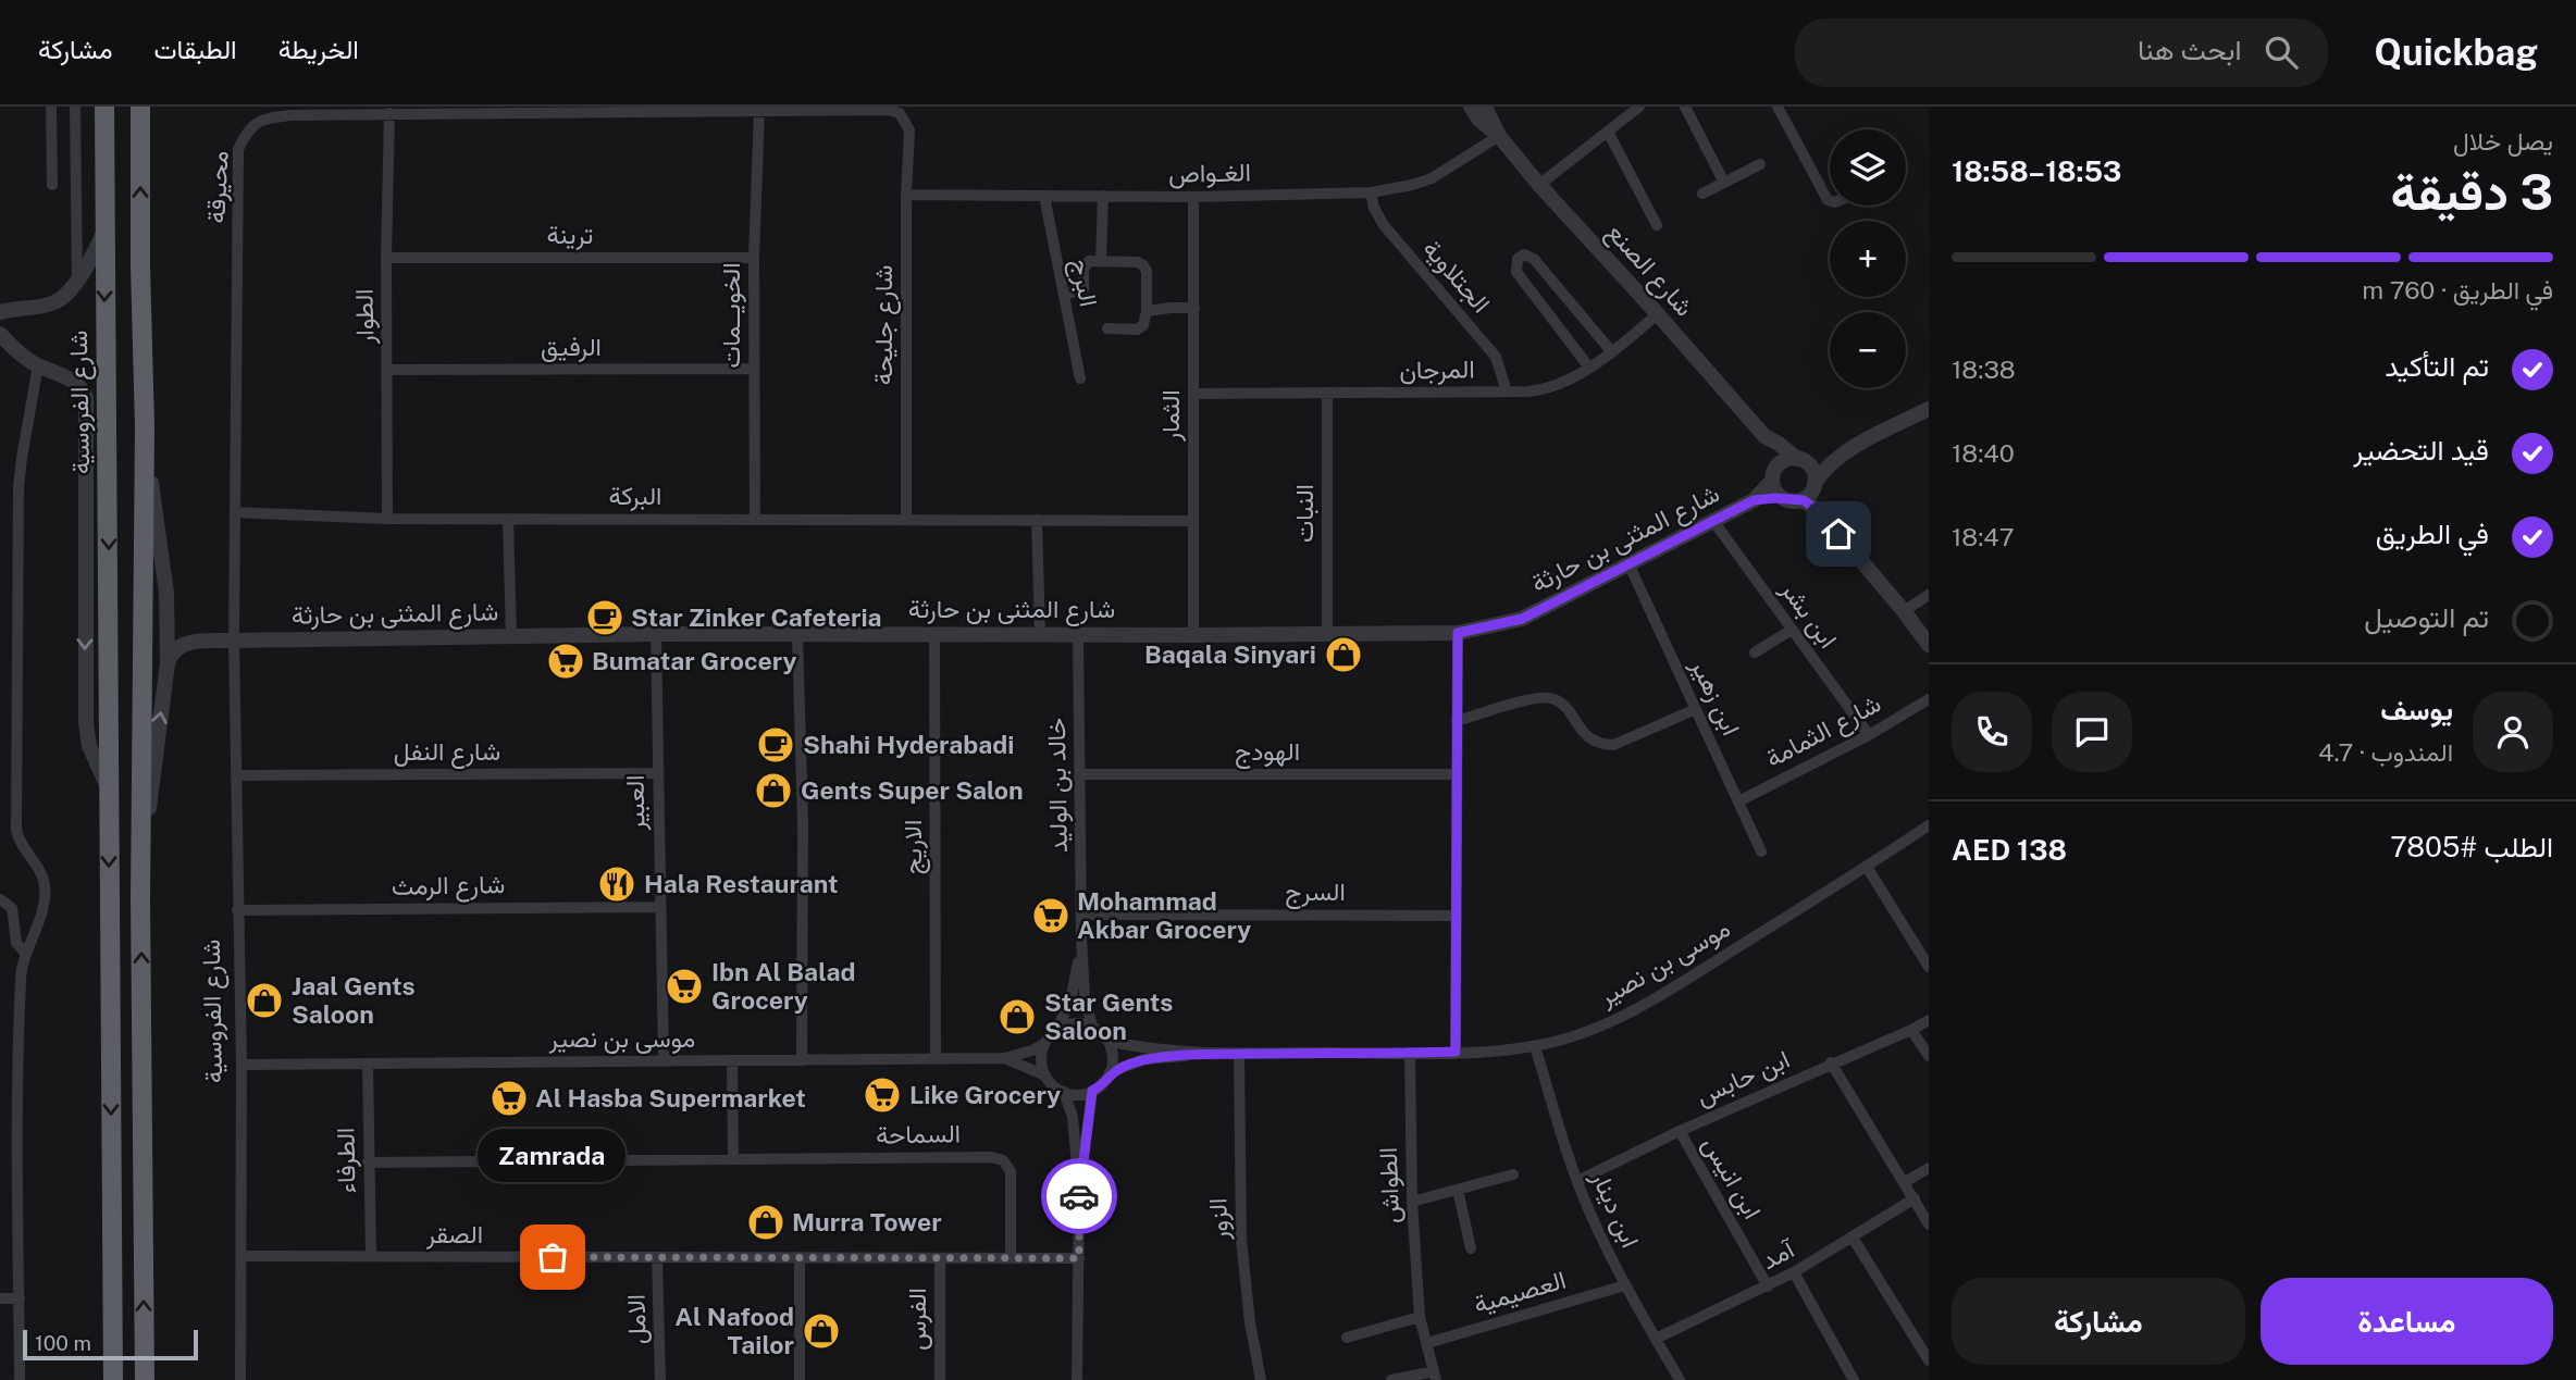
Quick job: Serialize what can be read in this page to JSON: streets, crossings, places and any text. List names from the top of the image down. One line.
{"streets":{"highway":["شارع الفروسية"],"street":["الغـواص","محيرقة","ترينة","شارع الصنع","الجتلاوية","البرج","الخويــمات","الطوار","شارع جليحة","الرفيق","المرجان","الثمار","البركة","النبات","شارع المثنى بن حارثة","ابن بشر","ابن زهير","شارع الثمامة","شارع النفل","الهودج","خالد بن الوليد","العبير","الاريج","شارع الرمث","السرج","موسى بن نصير","ابن حابس","السماحة","الطرفاء","ابن انيس","الطواش","ابن دينار","الزور","الصقر","آمد","العصيمية","الامل","الفرس"]},"crossings":[["الغـواص","شارع الصنع"],["الغـواص","الجتلاوية"],["الغـواص","البرج"],["الغـواص","شارع جليحة"],["الغـواص","الثمار"],["محيرقة","الخويــمات"],["محيرقة","الطوار"],["محيرقة","شارع جليحة"],["محيرقة","شارع الفروسية"],["محيرقة","البركة"],["محيرقة","شارع المثنى بن حارثة"],["ترينة","الخويــمات"],["ترينة","الطوار"],["شارع الصنع","المرجان"],["شارع الصنع","شارع المثنى بن حارثة"],["الجتلاوية","المرجان"],["الخويــمات","الرفيق"],["الخويــمات","البركة"],["الطوار","الرفيق"],["الطوار","البركة"],["شارع جليحة","البركة"],["المرجان","الثمار"],["المرجان","النبات"],["شارع الفروسية","شارع المثنى بن حارثة"],["شارع الفروسية","شارع النفل"],["شارع الفروسية","شارع الرمث"],["شارع الفروسية","موسى بن نصير"],["شارع الفروسية","الصقر"],["الثمار","البركة"],["الثمار","شارع المثنى بن حارثة"],["النبات","شارع المثنى بن حارثة"],["شارع المثنى بن حارثة","ابن بشر"],["شارع المثنى بن حارثة","ابن زهير"],["شارع المثنى بن حارثة","خالد بن الوليد"],["شارع المثنى بن حارثة","العبير"],["شارع المثنى بن حارثة","الاريج"],["ابن بشر","شارع الثمامة"],["ابن زهير","شارع الثمامة"],["شارع النفل","العبير"],["الهودج","خالد بن الوليد"],["خالد بن الوليد","السرج"],["خالد بن الوليد","موسى بن نصير"],["العبير","شارع الرمث"],["العبير","موسى بن نصير"],["الاريج","موسى بن نصير"],["موسى بن نصير","الطرفاء"],["موسى بن نصير","الطواش"],["موسى بن نصير","ابن دينار"],["موسى بن نصير","الزور"],["ابن حابس","ابن انيس"],["ابن حابس","ابن دينار"],["السماحة","الطرفاء"],["السماحة","الصقر"],["الطرفاء","الصقر"],["ابن انيس","آمد"],["الطواش","العصيمية"],["ابن دينار","آمد"],["ابن دينار","العصيمية"],["الصقر","الامل"],["الصقر","الفرس"]],"places":{"cafe":["Star Zinker Cafeteria","Shahi Hyderabadi"],"shop":["Baqala Sinyari","Gents Super Salon","Jaal Gents Saloon","Star Gents Saloon","Murra Tower","Al Nafood Tailor"],"supermarket":["Bumatar Grocery","Mohammad Akbar Grocery","Ibn Al Balad Grocery","Like Grocery","Al Hasba Supermarket"],"restaurant":["Hala Restaurant"],"other":["Zamrada"]},"scale_bar":"100 m","page":{"header":"Quickbag","search":"ابحث هنا","nav":["الخريطة","الطبقات","مشاركة"],"heading":["3 دقيقة","يصل خلال","18:53–18:58"],"panel":["يوسف","المندوب · 4.7","الطلب #7805","AED 138"],"map_buttons":["+","−"],"bar":"في الطريق · 760 m","list":[["تم التأكيد","18:38"],["قيد التحضير","18:40"],["في الطريق","18:47"],"تم التوصيل"],"bubble":"Zamrada","buttons":["مساعدة","مشاركة"],"scale":"100 m"}}
